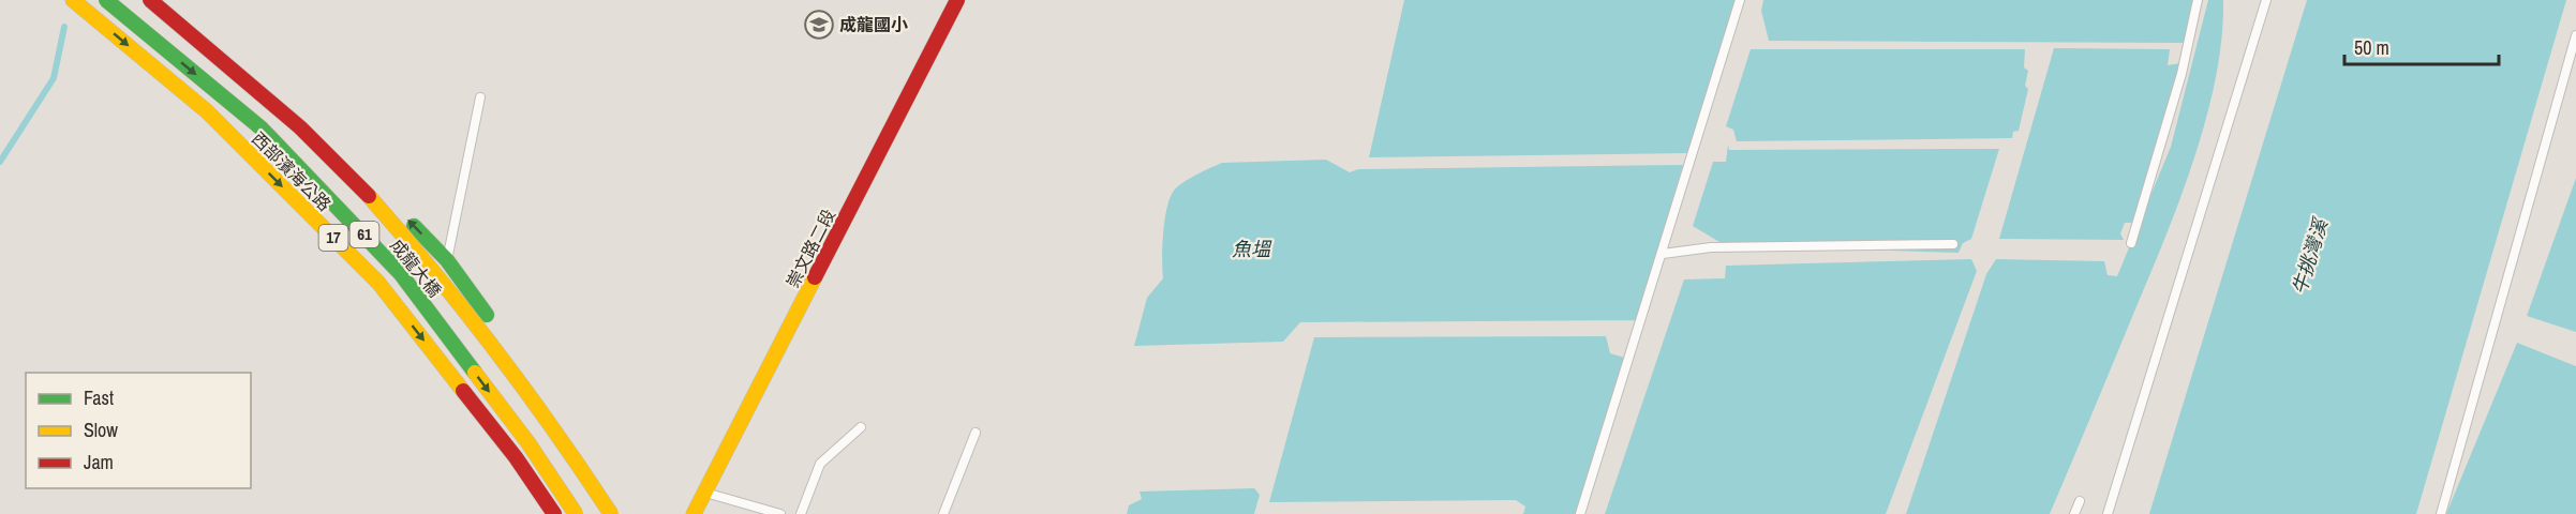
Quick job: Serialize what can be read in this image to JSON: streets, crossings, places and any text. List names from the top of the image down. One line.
{"streets":{"main road":["西部濱海公路","61","17","崇文路二段","成龍大橋"]},"water":["魚塭","牛挑灣溪"],"places":{"school or university":["成龍國小"]},"legend":["Fast","Slow","Jam"],"scale_bar":"50 m"}
